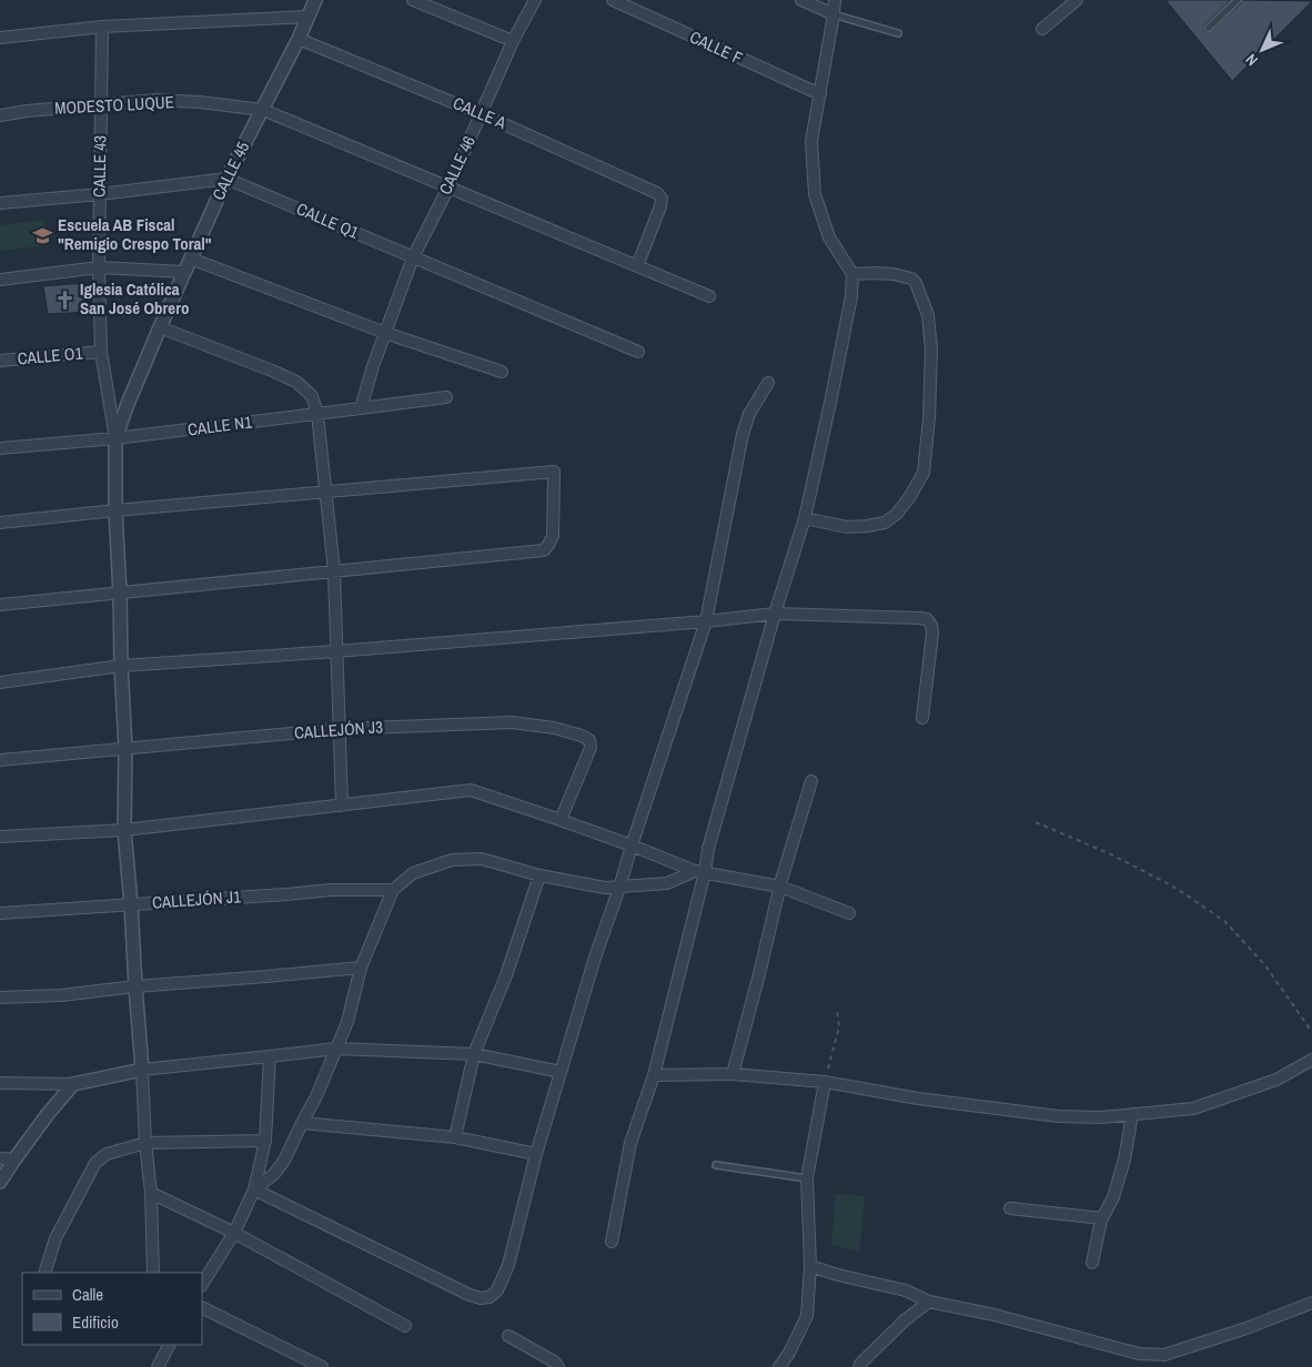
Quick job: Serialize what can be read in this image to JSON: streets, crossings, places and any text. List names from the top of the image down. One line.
{"streets":{"street":["CALLE F","MODESTO LUQUE","CALLE A","CALLE 46","CALLE 43","CALLE 45","CALLE Q1","CALLE O1","CALLE N1","CALLEJÓN J3","CALLEJÓN J1"]},"crossings":[["MODESTO LUQUE","CALLE A"],["MODESTO LUQUE","CALLE 46"],["MODESTO LUQUE","CALLE 43"],["MODESTO LUQUE","CALLE 45"],["CALLE A","CALLE 46"],["CALLE A","CALLE 45"],["CALLE 46","CALLE Q1"],["CALLE 43","CALLE 45"],["CALLE 43","CALLE Q1"],["CALLE 43","CALLE O1"],["CALLE 43","CALLE N1"],["CALLE 45","CALLE Q1"],["CALLE 45","CALLE N1"],["CALLE 45","CALLEJÓN J3"],["CALLE 45","CALLEJÓN J1"]],"places":{"school or university":["Escuela AB Fiscal \"Remigio Crespo Toral\""],"church":["Iglesia Católica San José Obrero"]},"legend":["Calle","Edificio"],"north":"bottom left"}
